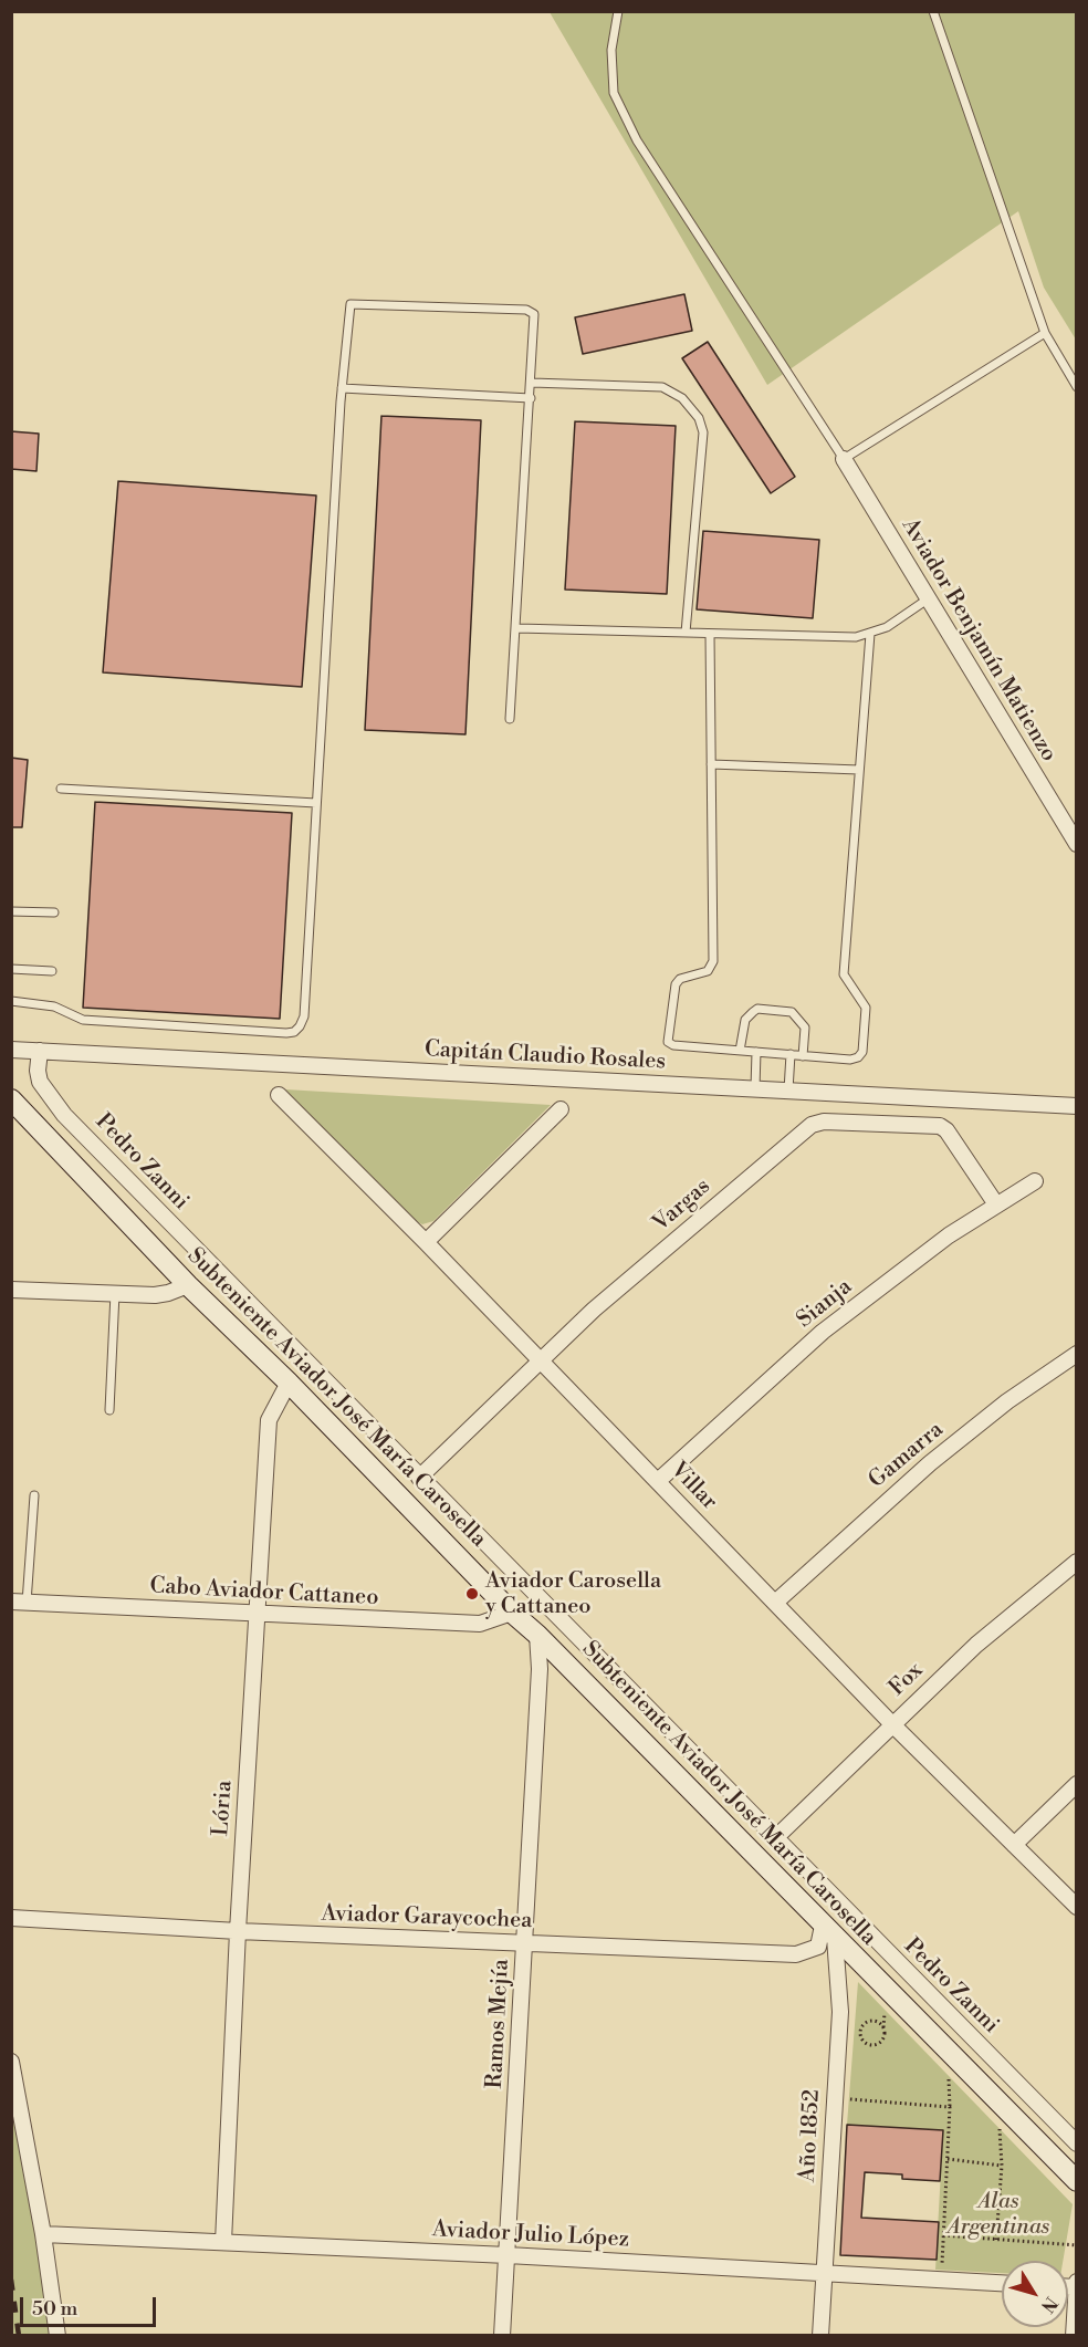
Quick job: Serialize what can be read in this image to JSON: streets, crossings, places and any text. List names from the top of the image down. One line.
{"streets":{"street":["Aviador Benjamín Matienzo","Capitán Claudio Rosales","Pedro Zanni","Vargas","Sianja","Subteniente Aviador José María Carosella","Gamarra","Villar","Cabo Aviador Cattaneo","Fox","Lória","Aviador Garaycochea","Ramos Mejía","Año 1852","Aviador Julio López"]},"crossings":[["Capitán Claudio Rosales","Pedro Zanni"],["Pedro Zanni","Vargas"],["Pedro Zanni","Fox"],["Vargas","Sianja"],["Vargas","Villar"],["Sianja","Villar"],["Subteniente Aviador José María Carosella","Cabo Aviador Cattaneo"],["Subteniente Aviador José María Carosella","Lória"],["Subteniente Aviador José María Carosella","Aviador Garaycochea"],["Subteniente Aviador José María Carosella","Ramos Mejía"],["Subteniente Aviador José María Carosella","Año 1852"],["Gamarra","Villar"],["Villar","Fox"],["Cabo Aviador Cattaneo","Lória"],["Lória","Aviador Garaycochea"],["Lória","Aviador Julio López"],["Aviador Garaycochea","Ramos Mejía"],["Aviador Garaycochea","Año 1852"],["Ramos Mejía","Aviador Julio López"],["Año 1852","Aviador Julio López"]],"parks":["Alas Argentinas"],"places":["Aviador Carosella y Cattaneo"],"scale_bar":"50 m","north":"bottom right"}
